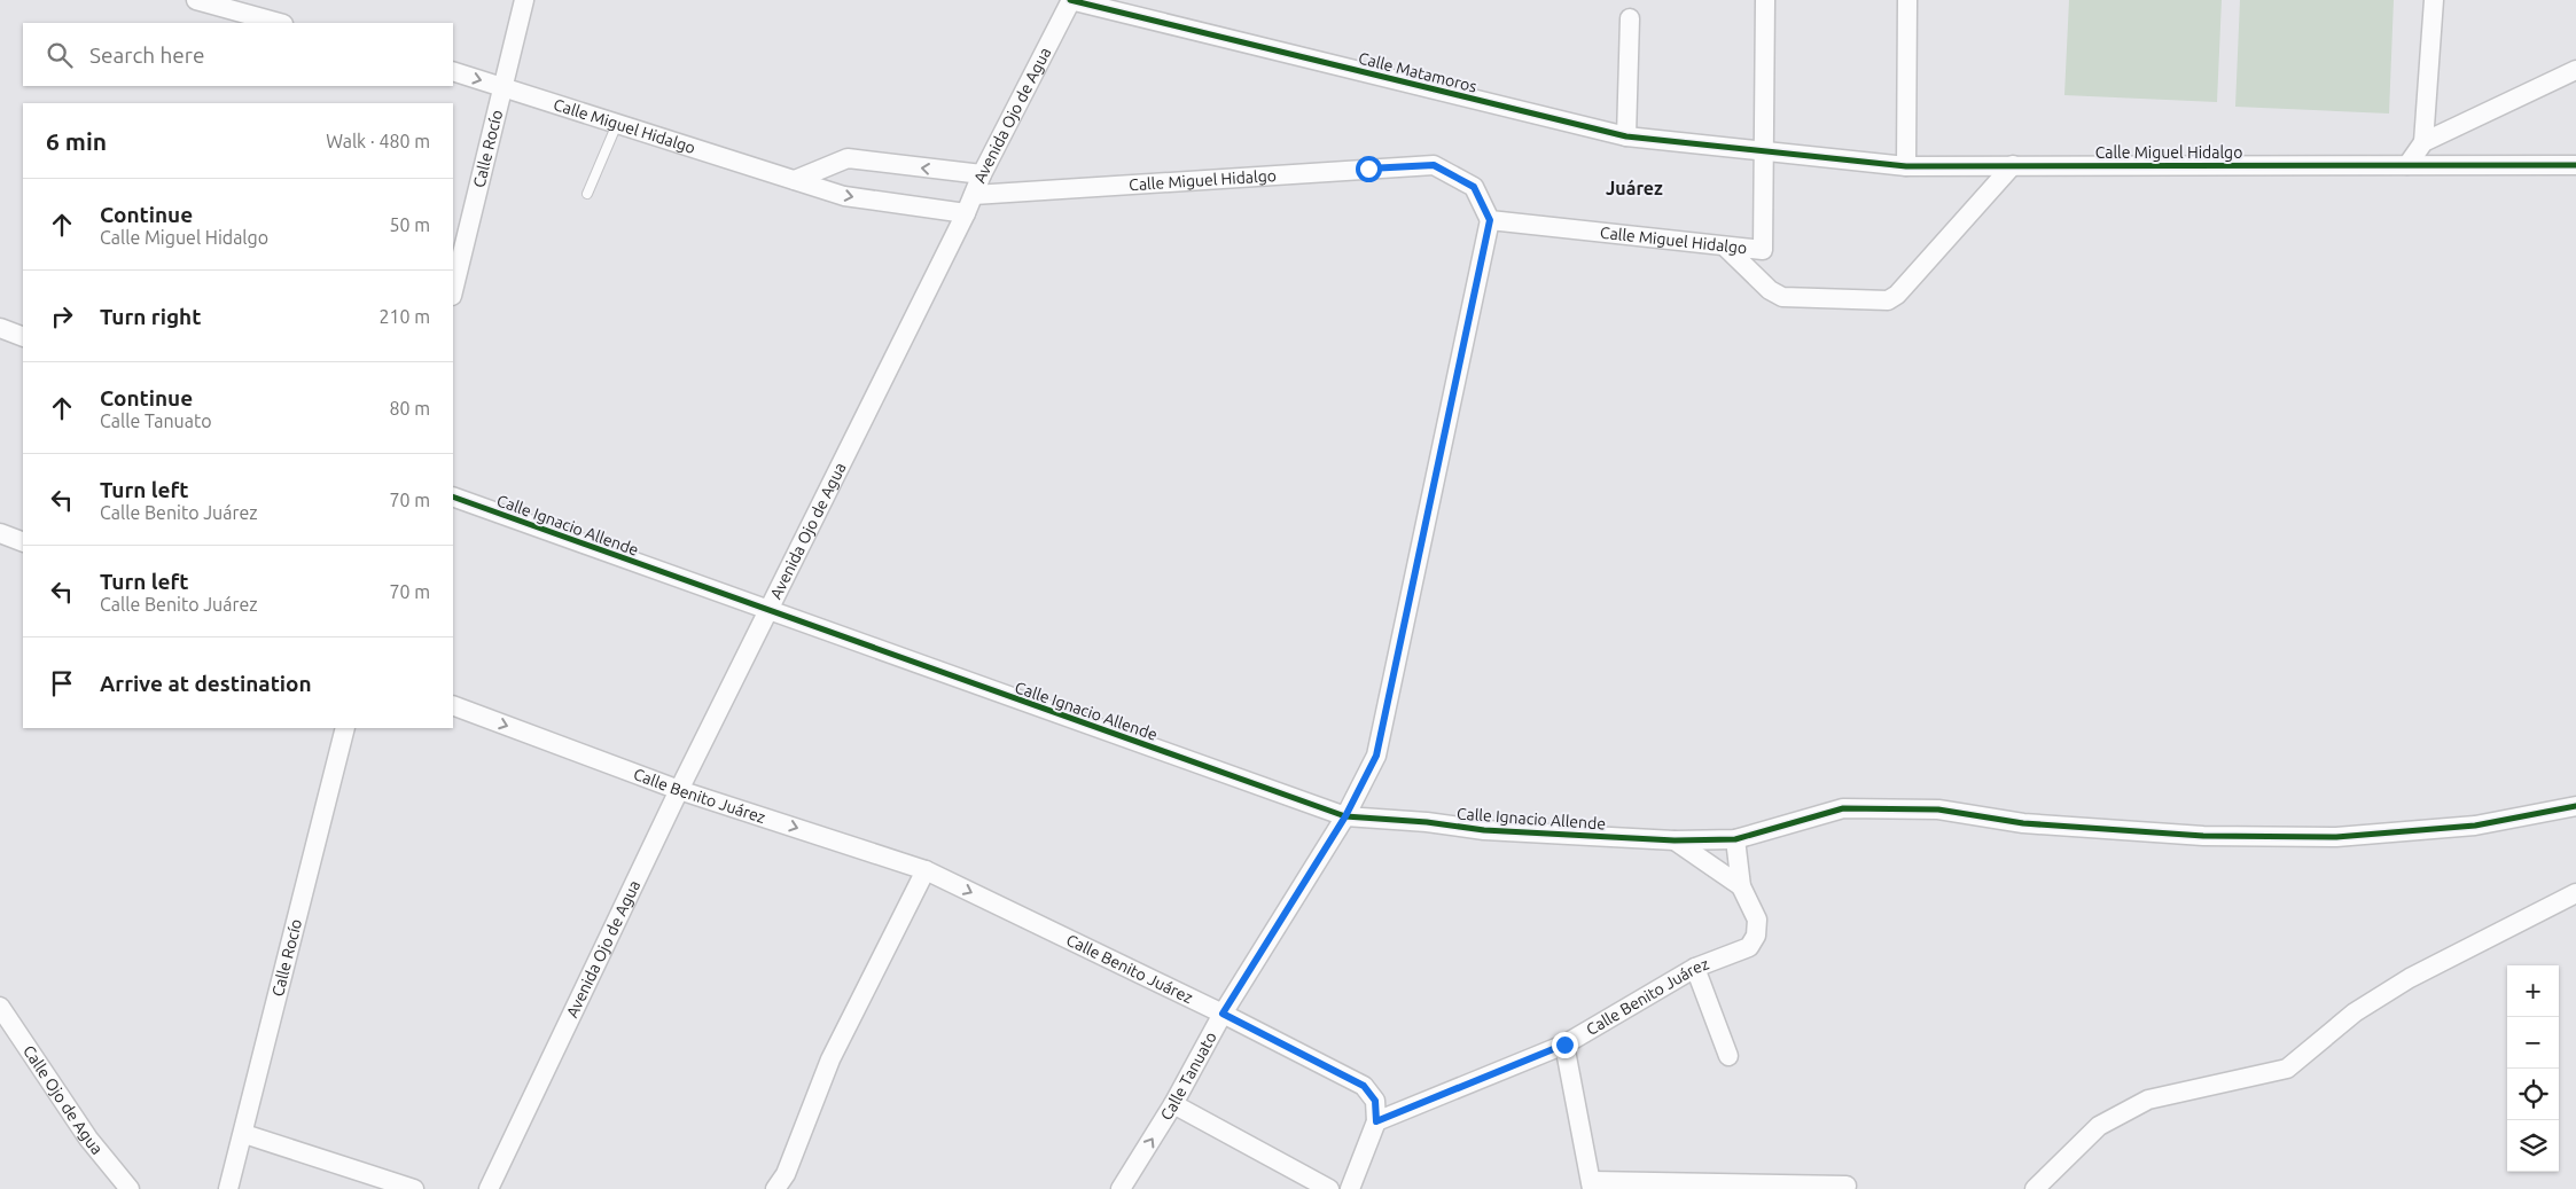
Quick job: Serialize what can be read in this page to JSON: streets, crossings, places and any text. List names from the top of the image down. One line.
{"streets":{"street":["Calle Matamoros","Avenida Ojo de Agua","Calle Miguel Hidalgo","Calle Rocío","Calle Ignacio Allende","Calle Benito Juárez","Calle Tanuato","Calle Ojo de Agua"]},"crossings":[["Calle Matamoros","Avenida Ojo de Agua"],["Calle Matamoros","Calle Miguel Hidalgo"],["Avenida Ojo de Agua","Calle Miguel Hidalgo"],["Avenida Ojo de Agua","Calle Ignacio Allende"],["Avenida Ojo de Agua","Calle Benito Juárez"],["Calle Miguel Hidalgo","Calle Rocío"],["Calle Miguel Hidalgo","Calle Tanuato"],["Calle Ignacio Allende","Calle Tanuato"],["Calle Benito Juárez","Calle Tanuato"]],"one_way":["Calle Benito Juárez"],"districts":["Juárez"],"page":{"search":"Search here","heading":["6 min","Walk · 480 m"],"list":[["Continue","Calle Miguel Hidalgo","50 m"],["Turn right","210 m"],["Continue","Calle Tanuato","80 m"],["Turn left","Calle Benito Juárez","70 m"],["Turn left","Calle Benito Juárez","70 m"],"Arrive at destination"],"map_buttons":["+","−"]}}
